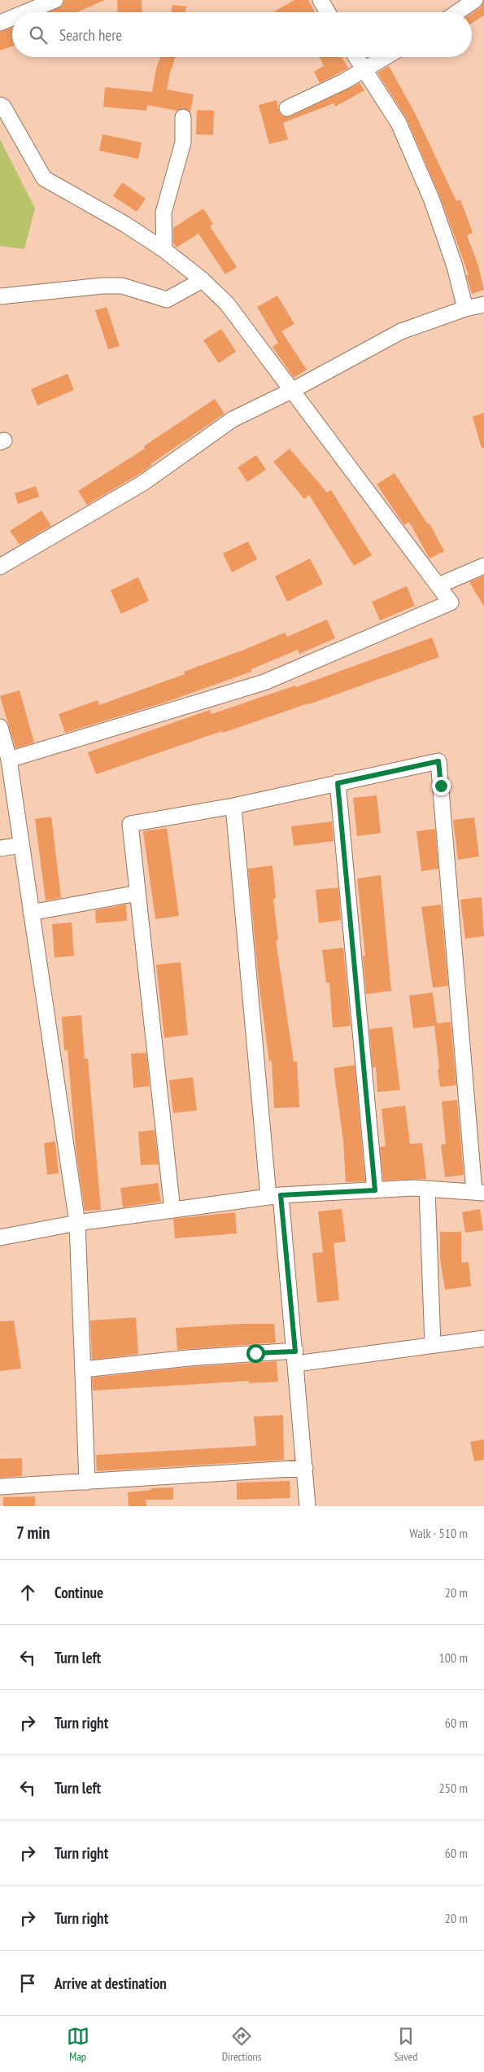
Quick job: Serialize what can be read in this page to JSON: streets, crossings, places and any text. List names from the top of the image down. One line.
{"page":{"search":"Search here","heading":["7 min","Walk · 510 m"],"list":[["Continue","20 m"],["Turn left","100 m"],["Turn right","60 m"],["Turn left","250 m"],["Turn right","60 m"],["Turn right","20 m"],"Arrive at destination"],"nav":["Map","Directions","Saved"]}}
